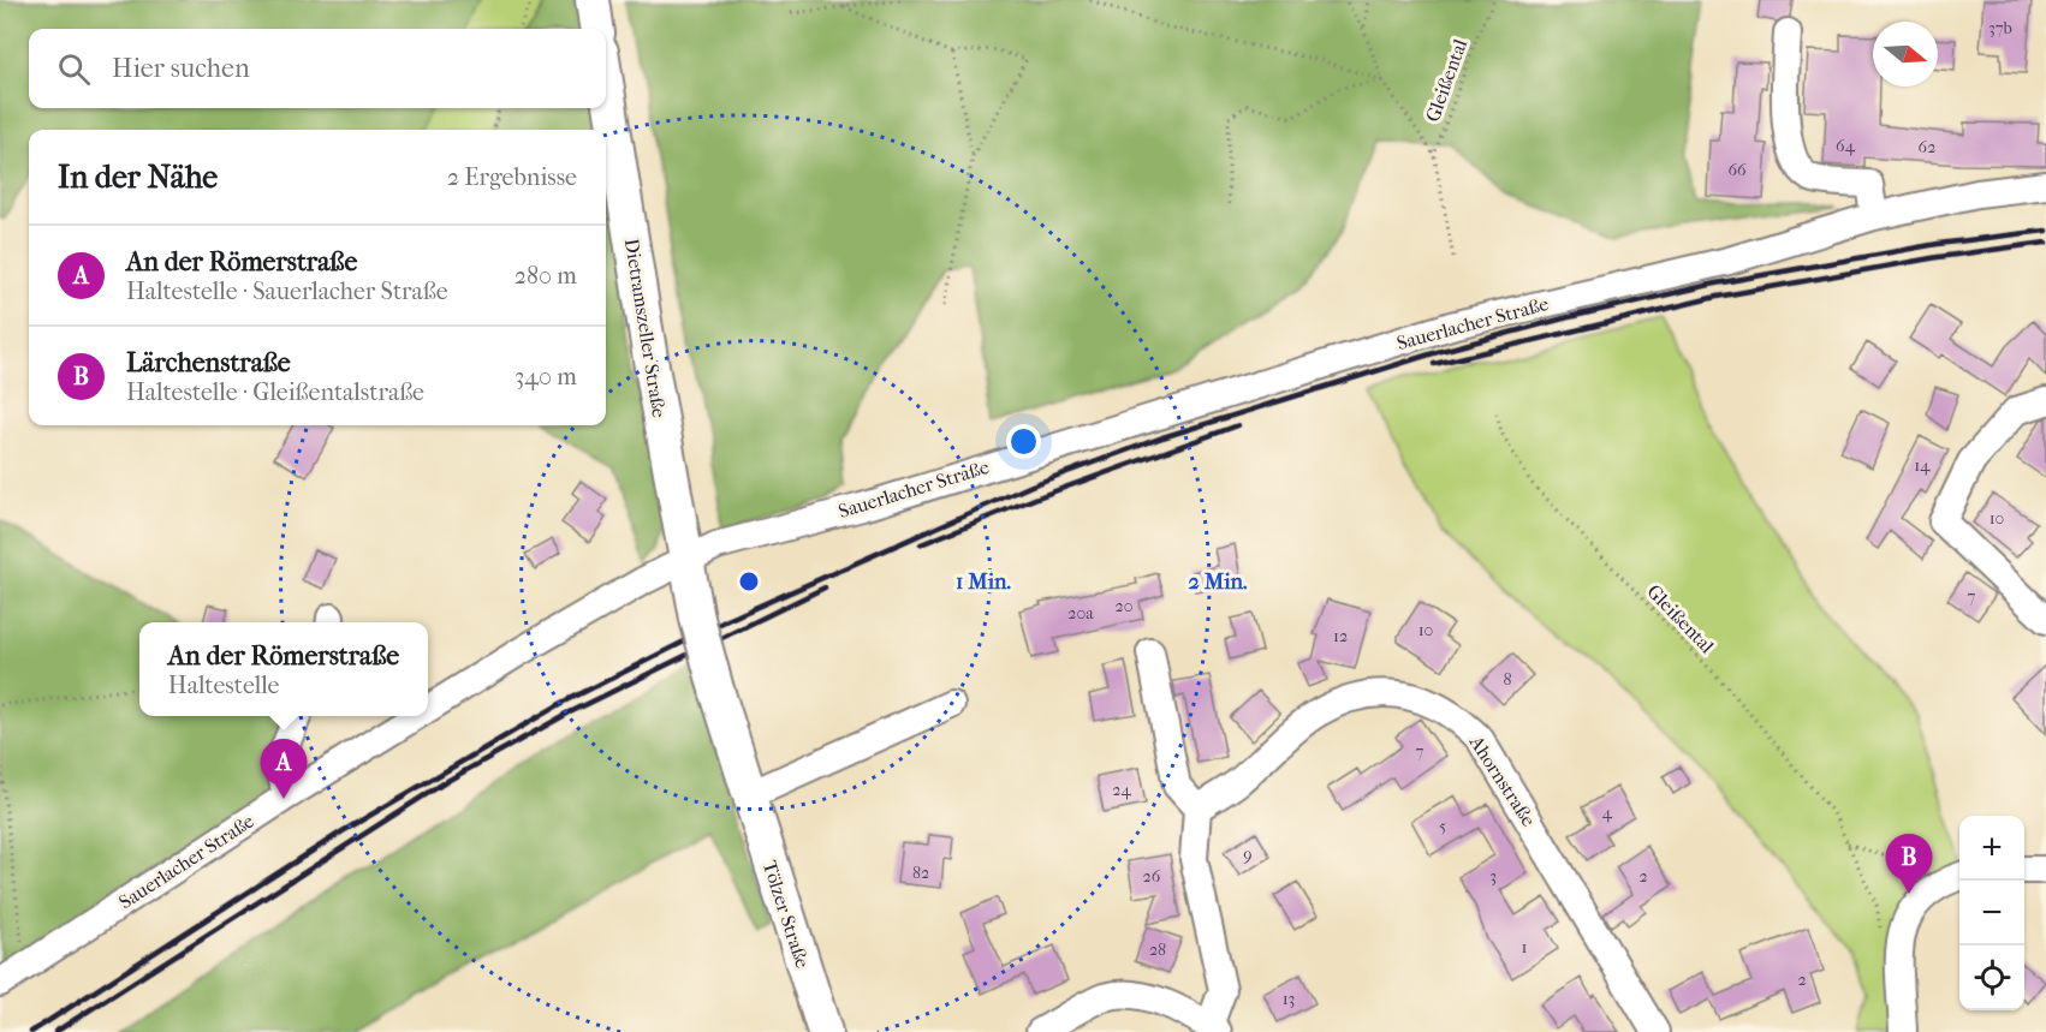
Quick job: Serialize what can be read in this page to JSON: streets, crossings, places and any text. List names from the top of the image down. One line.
{"streets":{"main road":["Dietramszeller Straße","Tölzer Straße"],"street":["Sauerlacher Straße","Ahornstraße"],"path":["Gleißental"]},"crossings":[["Sauerlacher Straße","Dietramszeller Straße"],["Sauerlacher Straße","Tölzer Straße"],["Dietramszeller Straße","Tölzer Straße"]],"house_numbers":["37b","64","62","66","14","10","7","20","20a","10","12","8","7","24","4","5","9","82","26","3","2","1","28","2","13"],"north":"right","page":{"search":"Hier suchen","heading":["In der Nähe","2 Ergebnisse"],"list":[{"mark":"A","name":"An der Römerstraße","note":"Haltestelle · Sauerlacher Straße","value":"280 m"},{"mark":"B","name":"Lärchenstraße","note":"Haltestelle · Gleißentalstraße","value":"340 m"}],"popup":["An der Römerstraße","Haltestelle"],"pins":["A","B"],"map_buttons":["+","−"]},"rings":["1 Min.","2 Min."]}
